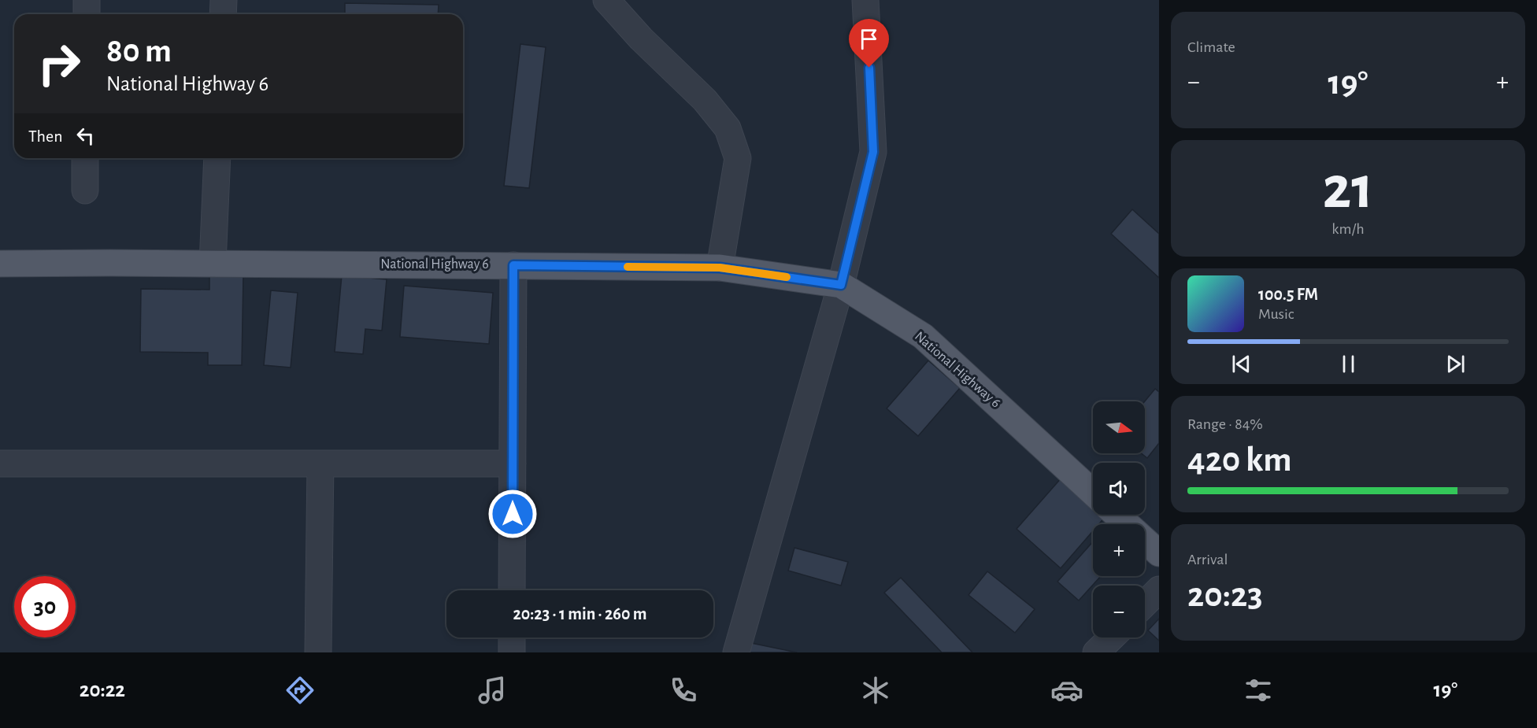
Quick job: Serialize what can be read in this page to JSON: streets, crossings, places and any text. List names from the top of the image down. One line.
{"streets":{"main road":["National Highway 6"]},"north":"right","page":{"tile":["Climate",["21","km/h"],["Range · 84%","420 km"],["Arrival","20:23"]],"turn":["80 m","National Highway 6"],"heat":["−","19°","+"],"then":"Then","song":["100.5 FM","Music"],"map_buttons":["+","−"],"limit":"30","trip":"20:23 · 1 min · 260 m","tabs":["20:22","19°"]}}
